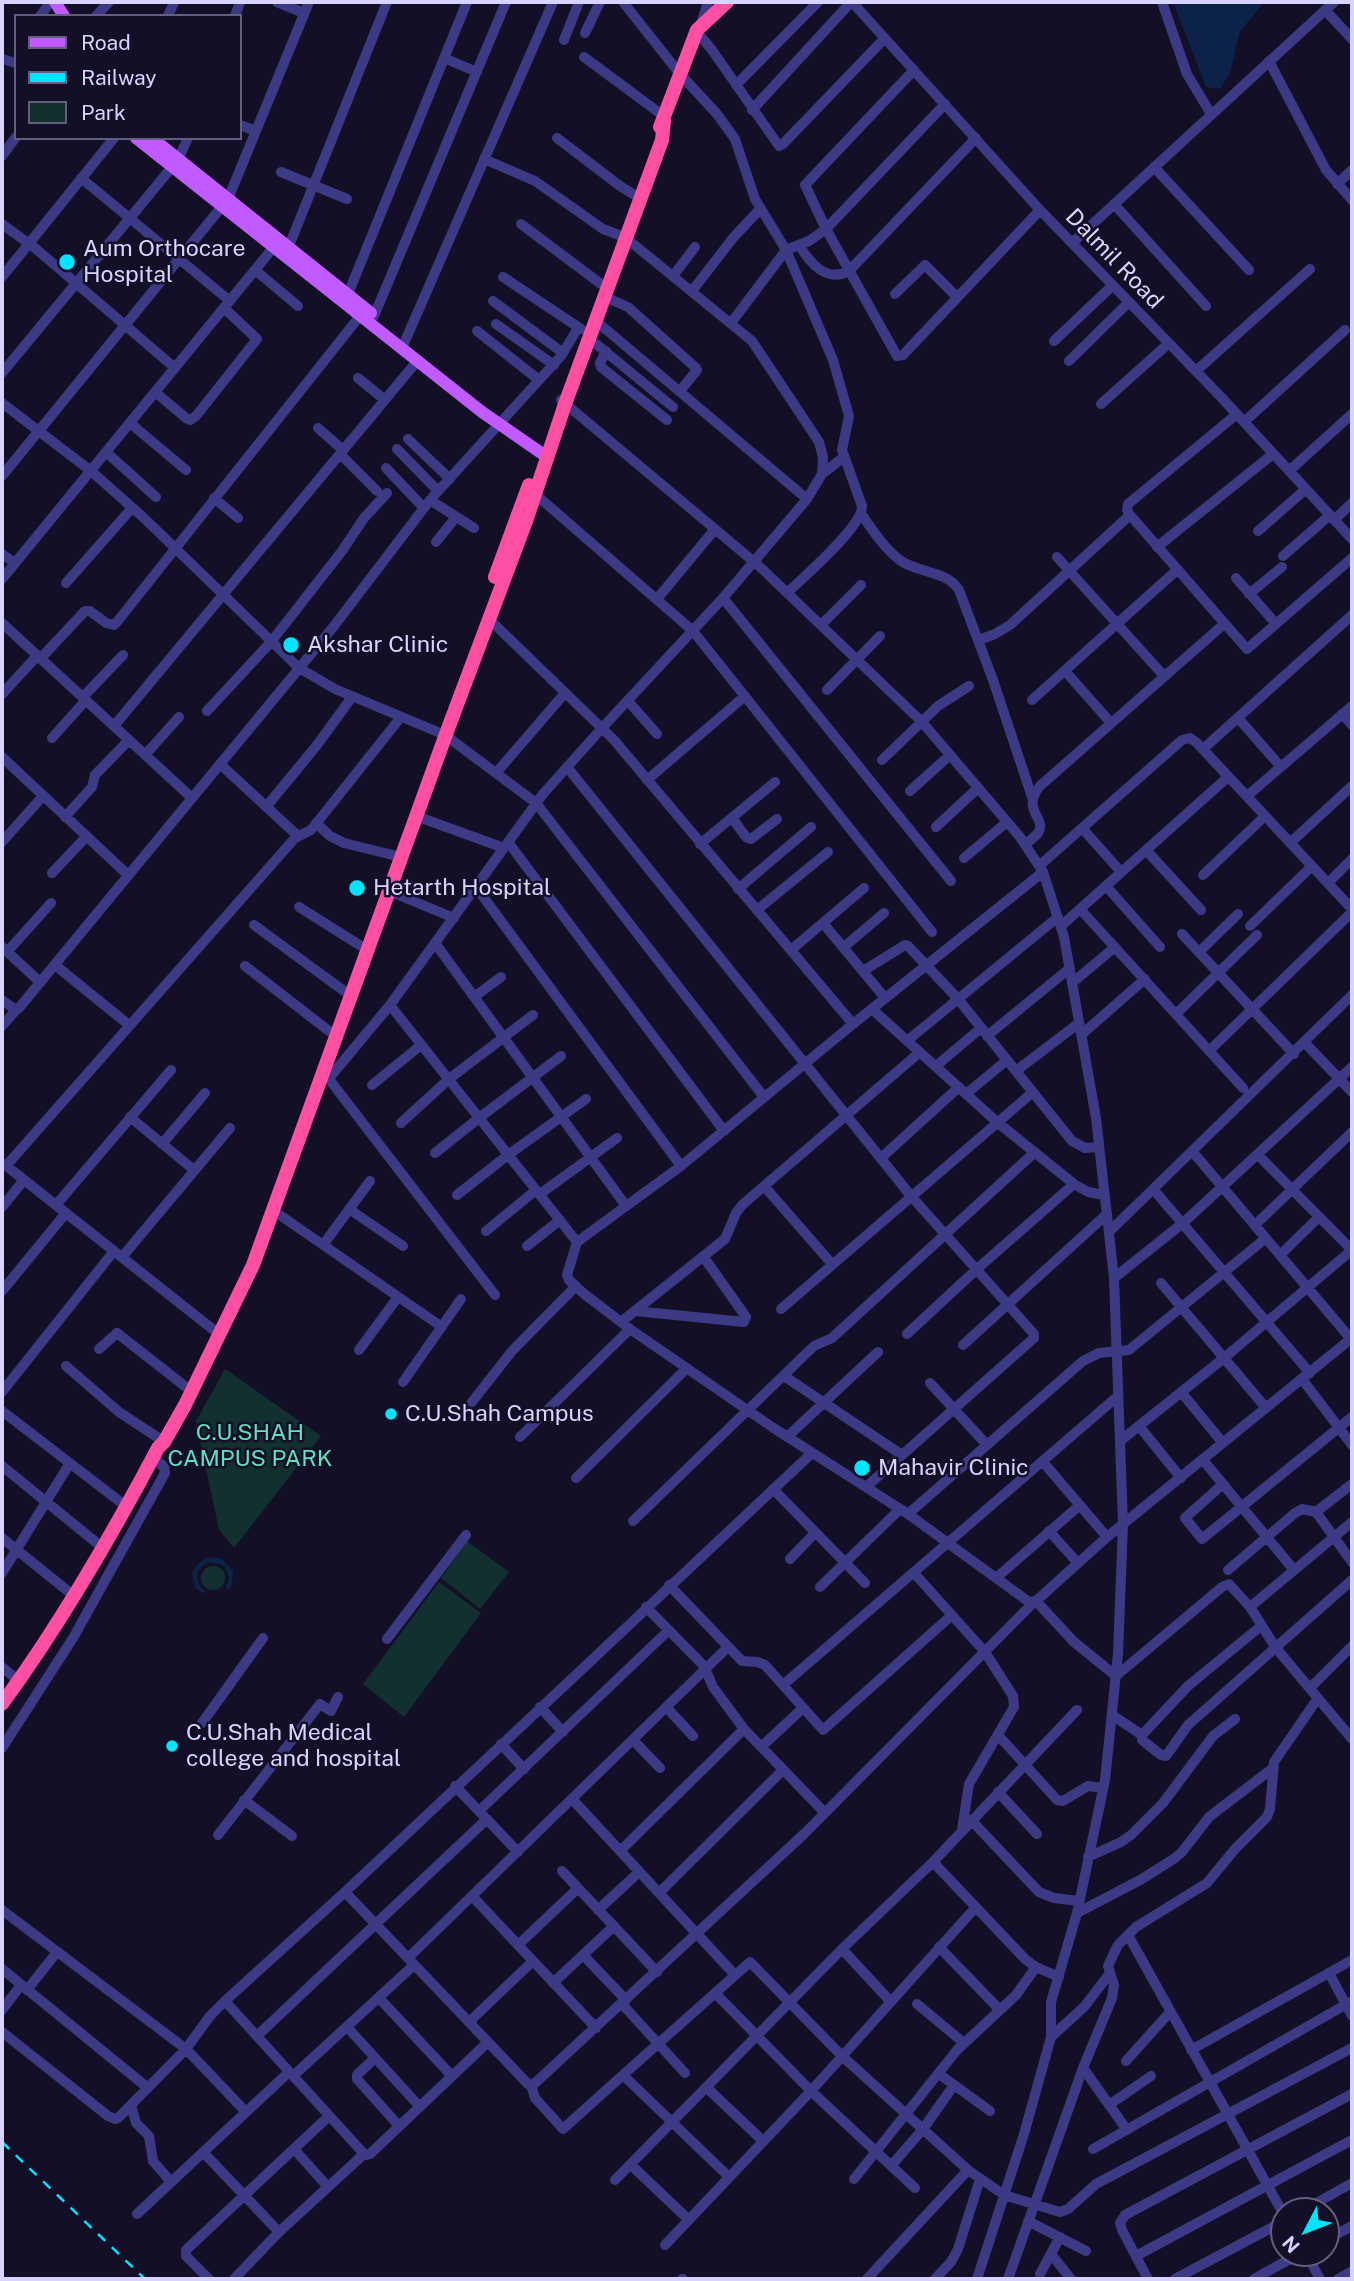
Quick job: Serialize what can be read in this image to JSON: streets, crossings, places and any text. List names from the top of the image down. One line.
{"streets":{"street":["Dalmil Road"]},"parks":["C.U.SHAH CAMPUS PARK"],"places":["Aum Orthocare Hospital","Akshar Clinic","Hetarth Hospital","C.U.Shah Campus","Mahavir Clinic","C.U.Shah Medical college and hospital"],"legend":["Road","Railway","Park"],"north":"bottom left"}
